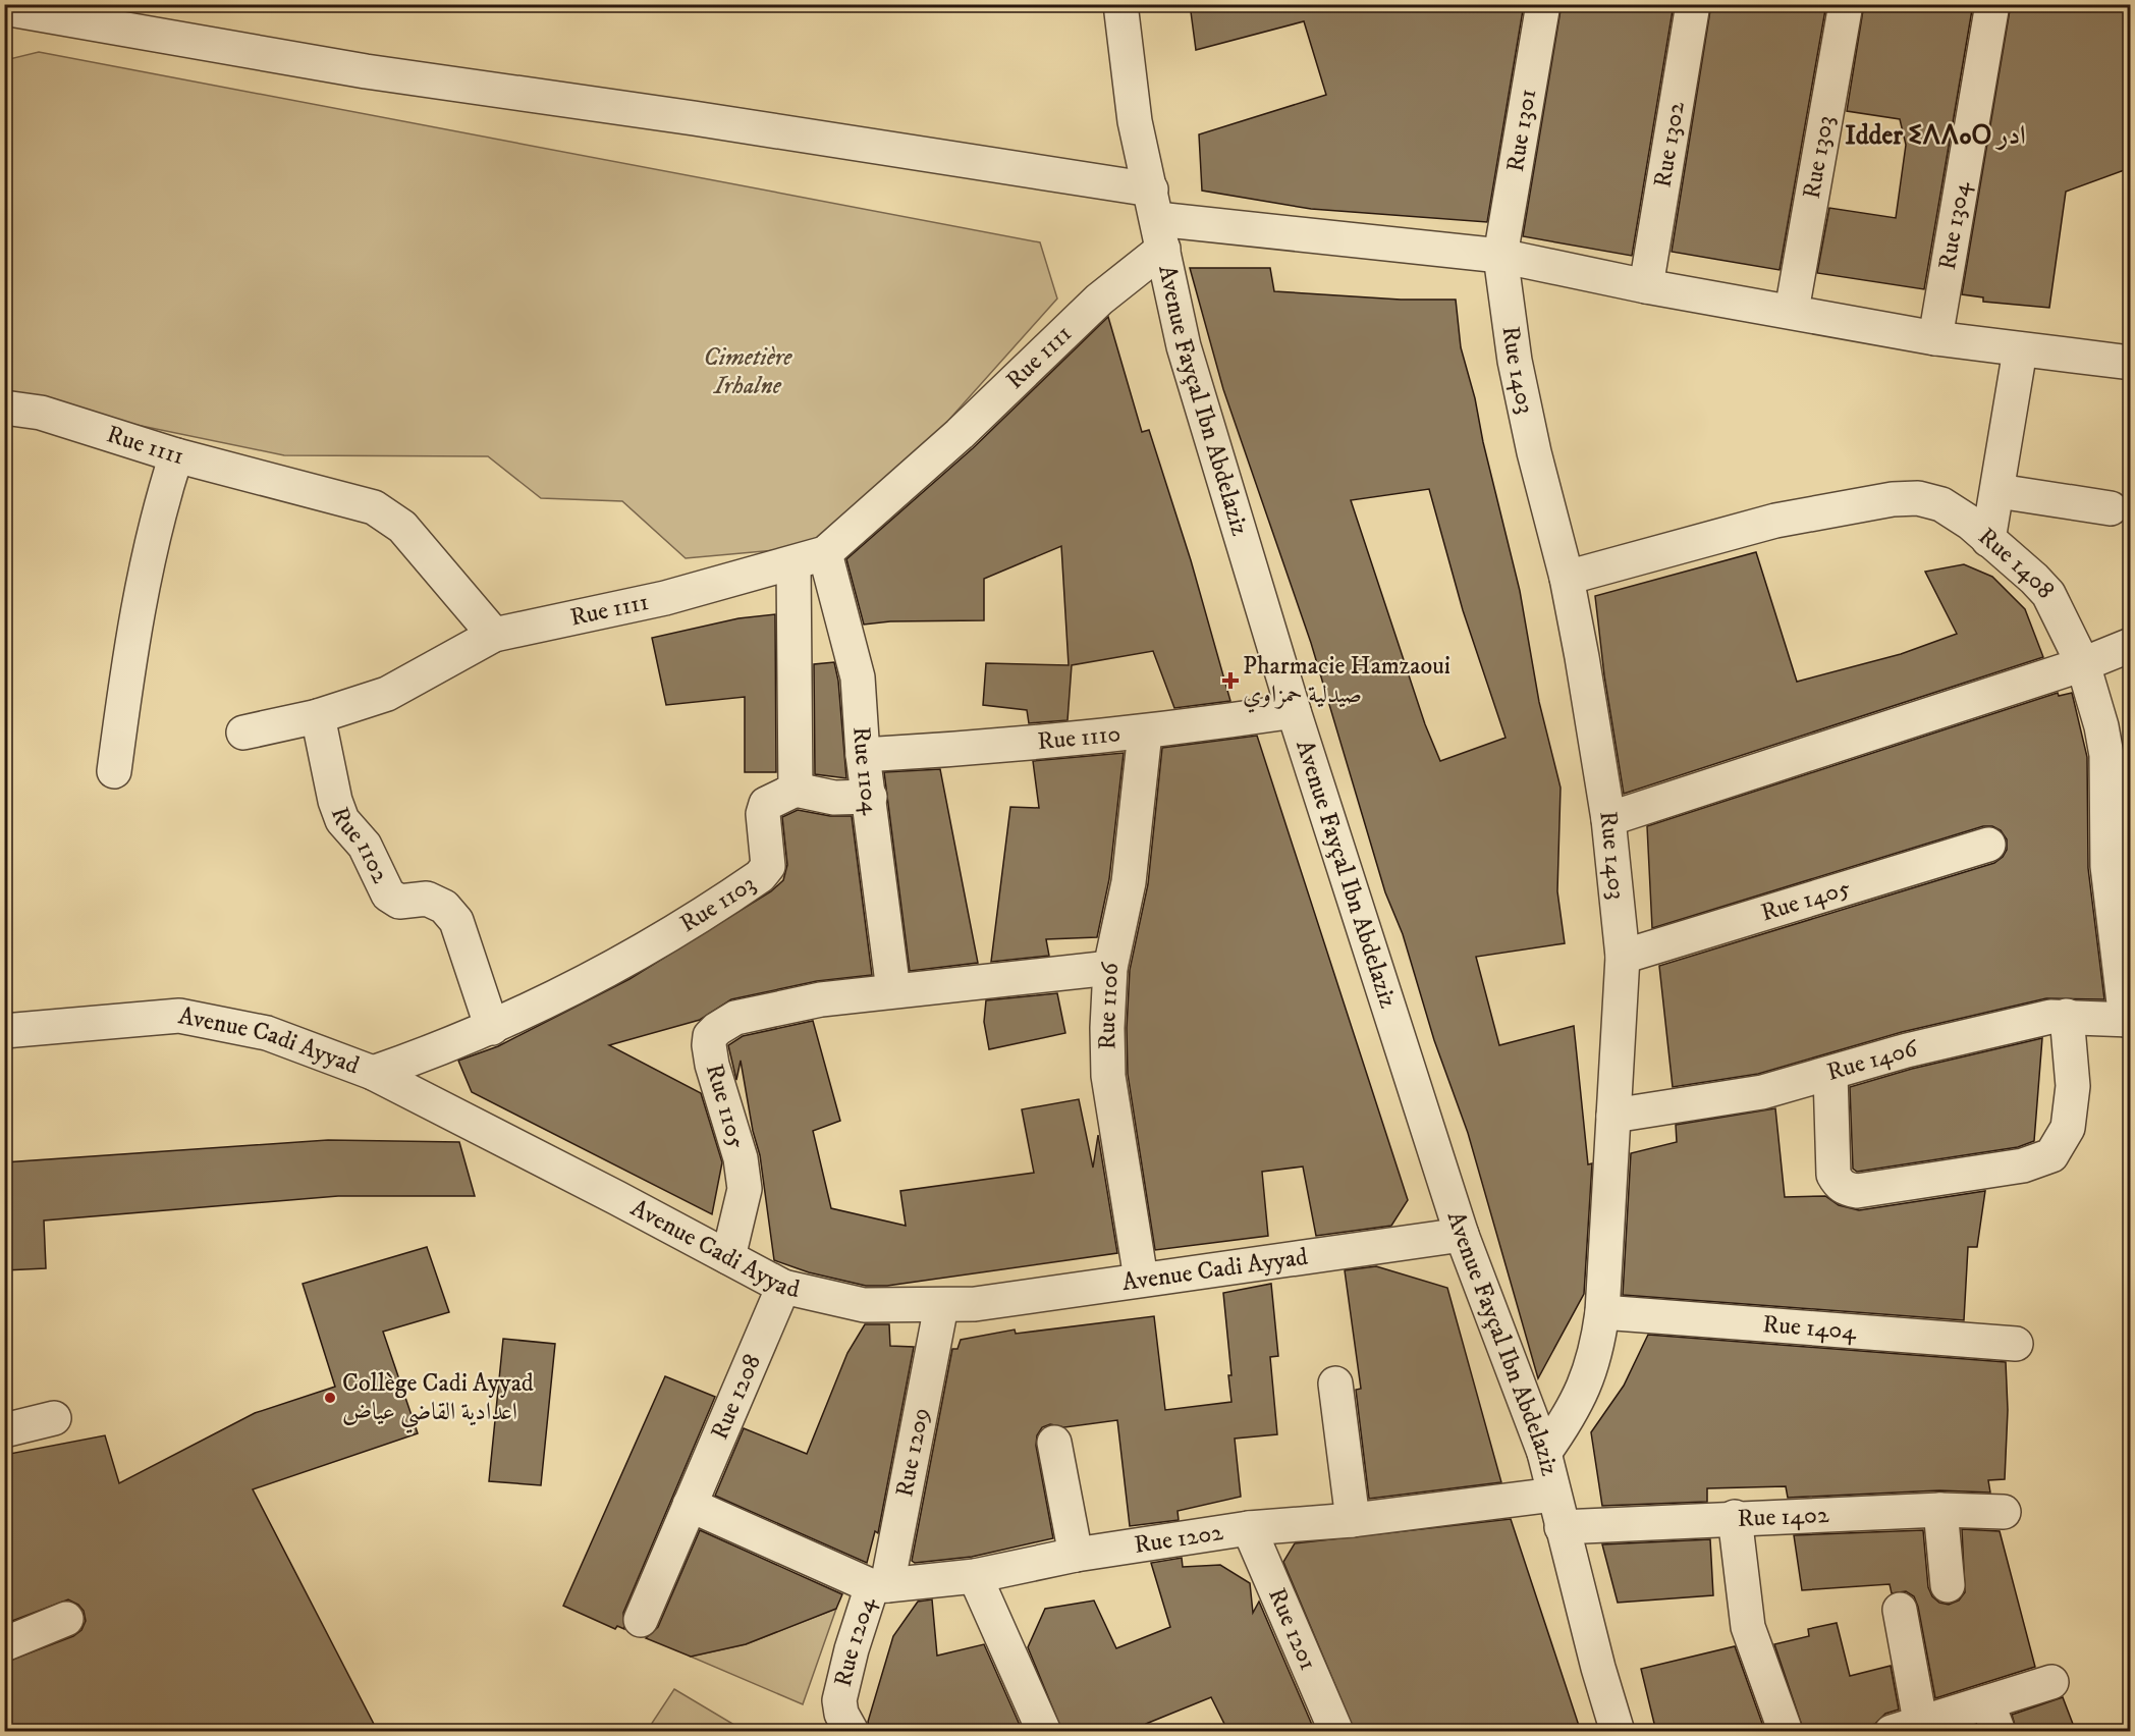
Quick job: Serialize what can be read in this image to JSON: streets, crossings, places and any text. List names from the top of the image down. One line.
{"streets":{"street":["Rue 1301","Rue 1302","Rue 1303","Rue 1304","Rue 1111","Rue 1403","Avenue Fayçal Ibn Abdelaziz","Rue 1408","Rue 1110","Rue 1104","Rue 1102","Rue 1405","Rue 1103","Rue 1106","Avenue Cadi Ayyad","Rue 1406","Rue 1105","Rue 1404","Rue 1208","Rue 1209","Rue 1402","Rue 1202","Rue 1201","Rue 1204"]},"crossings":[["Rue 1301","Rue 1403"],["Rue 1111","Avenue Fayçal Ibn Abdelaziz"],["Rue 1111","Rue 1104"],["Rue 1403","Avenue Fayçal Ibn Abdelaziz"],["Rue 1403","Rue 1408"],["Rue 1403","Rue 1405"],["Rue 1403","Rue 1406"],["Rue 1403","Rue 1404"],["Avenue Fayçal Ibn Abdelaziz","Rue 1110"],["Avenue Fayçal Ibn Abdelaziz","Avenue Cadi Ayyad"],["Avenue Fayçal Ibn Abdelaziz","Rue 1402"],["Avenue Fayçal Ibn Abdelaziz","Rue 1202"],["Rue 1408","Rue 1406"],["Rue 1110","Rue 1104"],["Rue 1110","Rue 1106"],["Rue 1104","Rue 1105"],["Rue 1102","Rue 1103"],["Rue 1103","Avenue Cadi Ayyad"],["Rue 1106","Avenue Cadi Ayyad"],["Avenue Cadi Ayyad","Rue 1105"],["Avenue Cadi Ayyad","Rue 1208"],["Avenue Cadi Ayyad","Rue 1209"],["Rue 1209","Rue 1202"],["Rue 1209","Rue 1204"],["Rue 1202","Rue 1201"],["Rue 1202","Rue 1204"]],"districts":["Idder ⵉⴷⴷⴰⵔ ادر"],"parks":["Cimetière Irhalne"],"places":{"health":["Pharmacie Hamzaoui صيدلية حمزاوي"],"other":["Collège Cadi Ayyad اعدادية القاضي عياض"]}}
